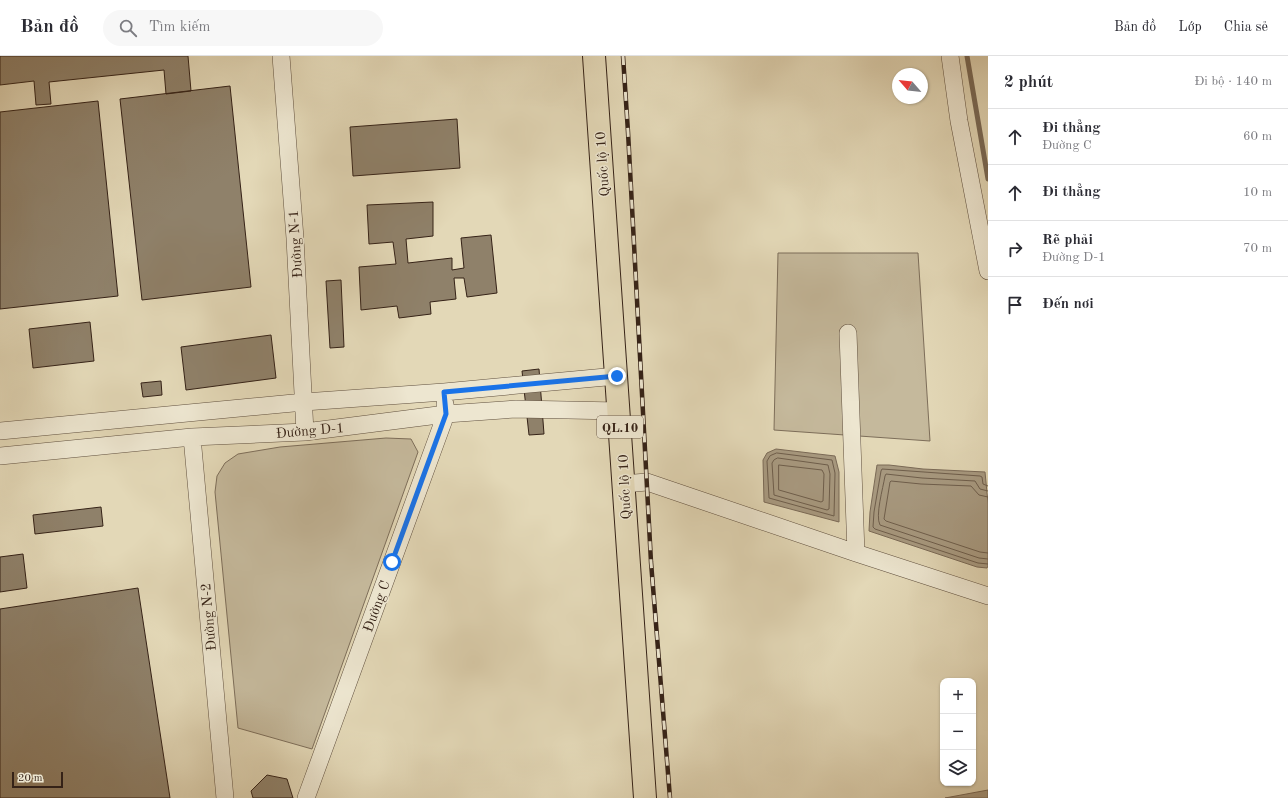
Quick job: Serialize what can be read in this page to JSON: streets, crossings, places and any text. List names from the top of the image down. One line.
{"streets":{"highway":["Quốc lộ 10","QL.10"],"street":["Đường N-1","Đường D-1","Đường C","Đường N-2"]},"crossings":[["Quốc lộ 10","Đường D-1"],["Đường N-1","Đường D-1"],["Đường D-1","Đường C"],["Đường D-1","Đường N-2"]],"scale_bar":"20 m","north":"top left","page":{"header":"Bản đồ","search":"Tìm kiếm","nav":["Bản đồ","Lớp","Chia sẻ"],"heading":["2 phút","Đi bộ · 140 m"],"list":[["Đi thẳng","Đường C","60 m"],["Đi thẳng","10 m"],["Rẽ phải","Đường D-1","70 m"],"Đến nơi"],"map_buttons":["+","−"],"scale":"20 m"}}
